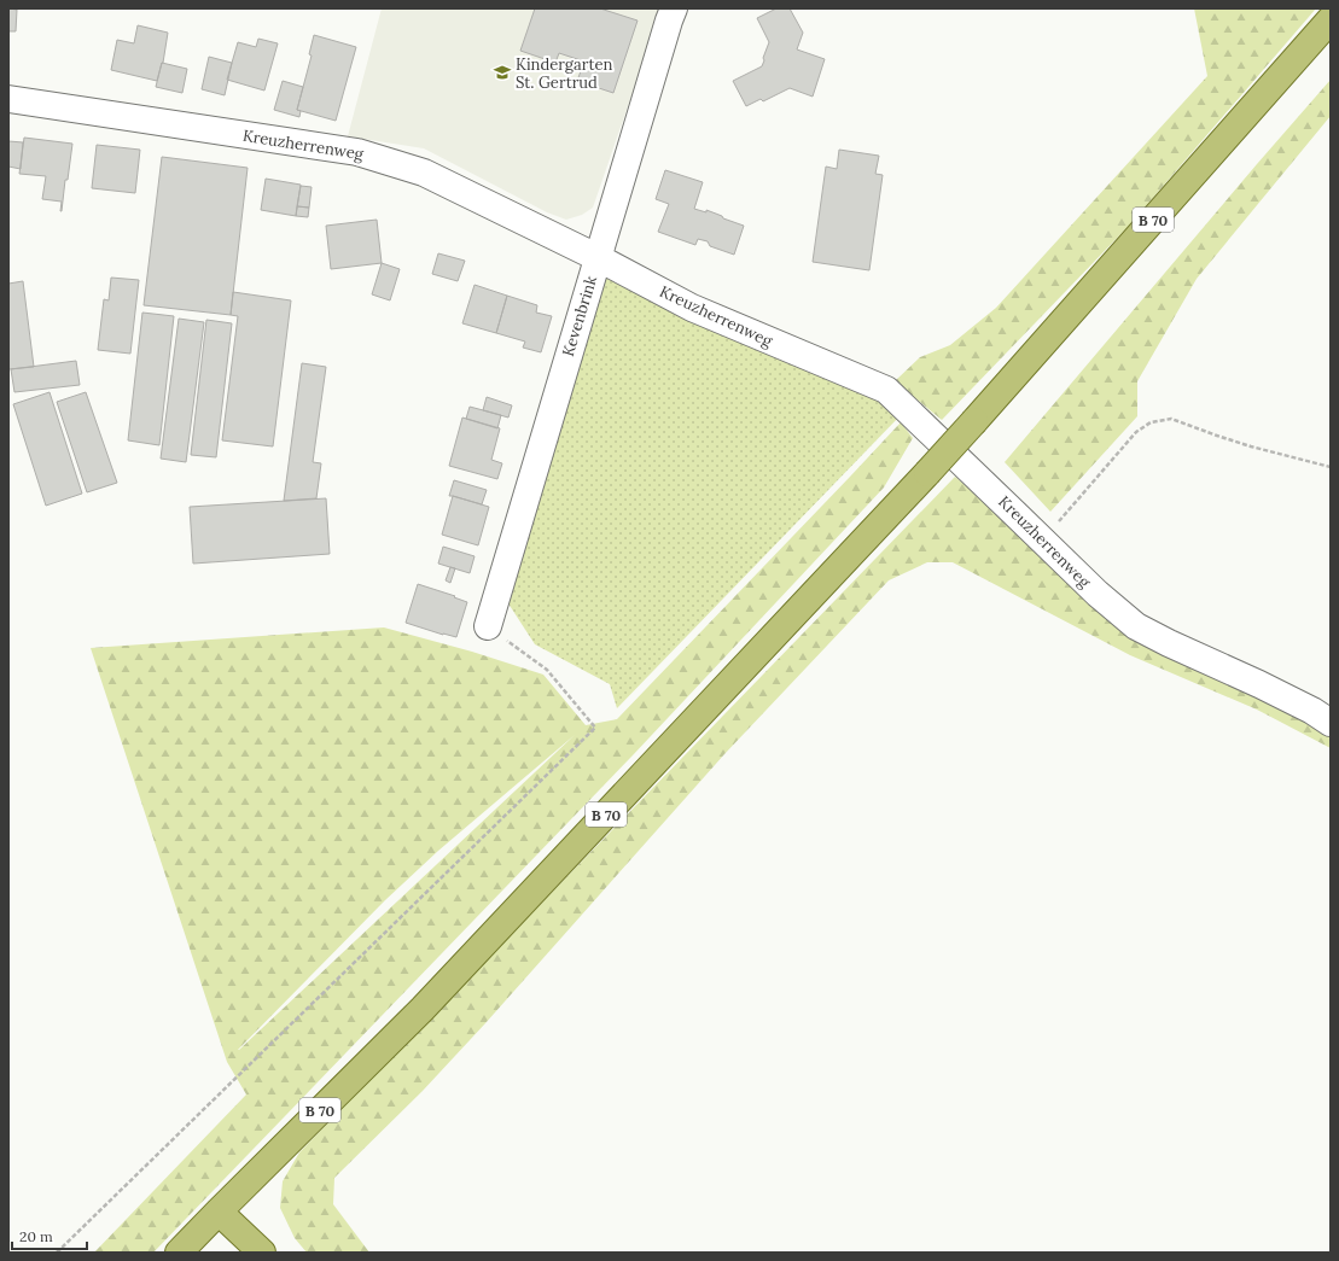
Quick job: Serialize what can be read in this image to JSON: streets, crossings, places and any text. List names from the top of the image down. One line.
{"streets":{"main road":["B 70"],"street":["Kreuzherrenweg","Kevenbrink"]},"crossings":[["Kreuzherrenweg","Kevenbrink"]],"places":{"school or university":["Kindergarten St. Gertrud"]},"scale_bar":"20 m"}
